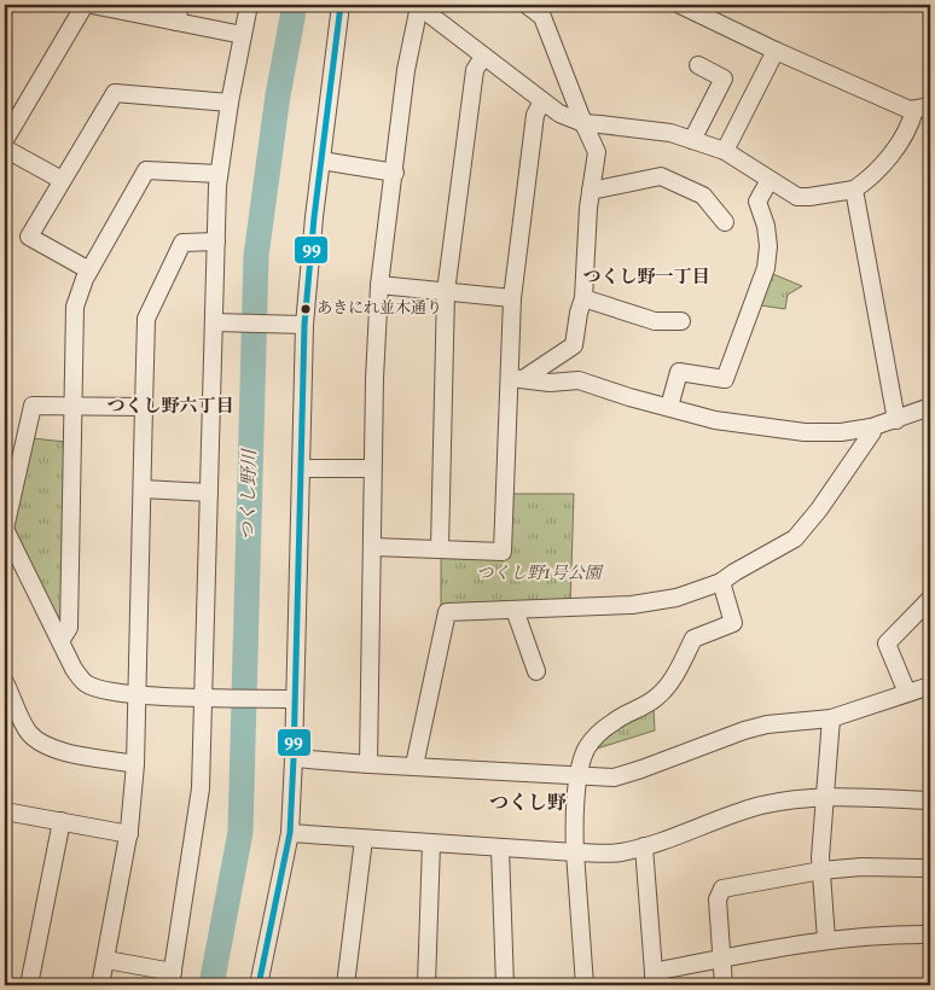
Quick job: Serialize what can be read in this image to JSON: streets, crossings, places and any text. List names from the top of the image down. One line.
{"districts":["つくし野一丁目","つくし野六丁目","つくし野"],"water":["つくし野川"],"parks":["つくし野1号公園"],"places":["あきにれ並木通り"],"lines":["transit line 99"]}
